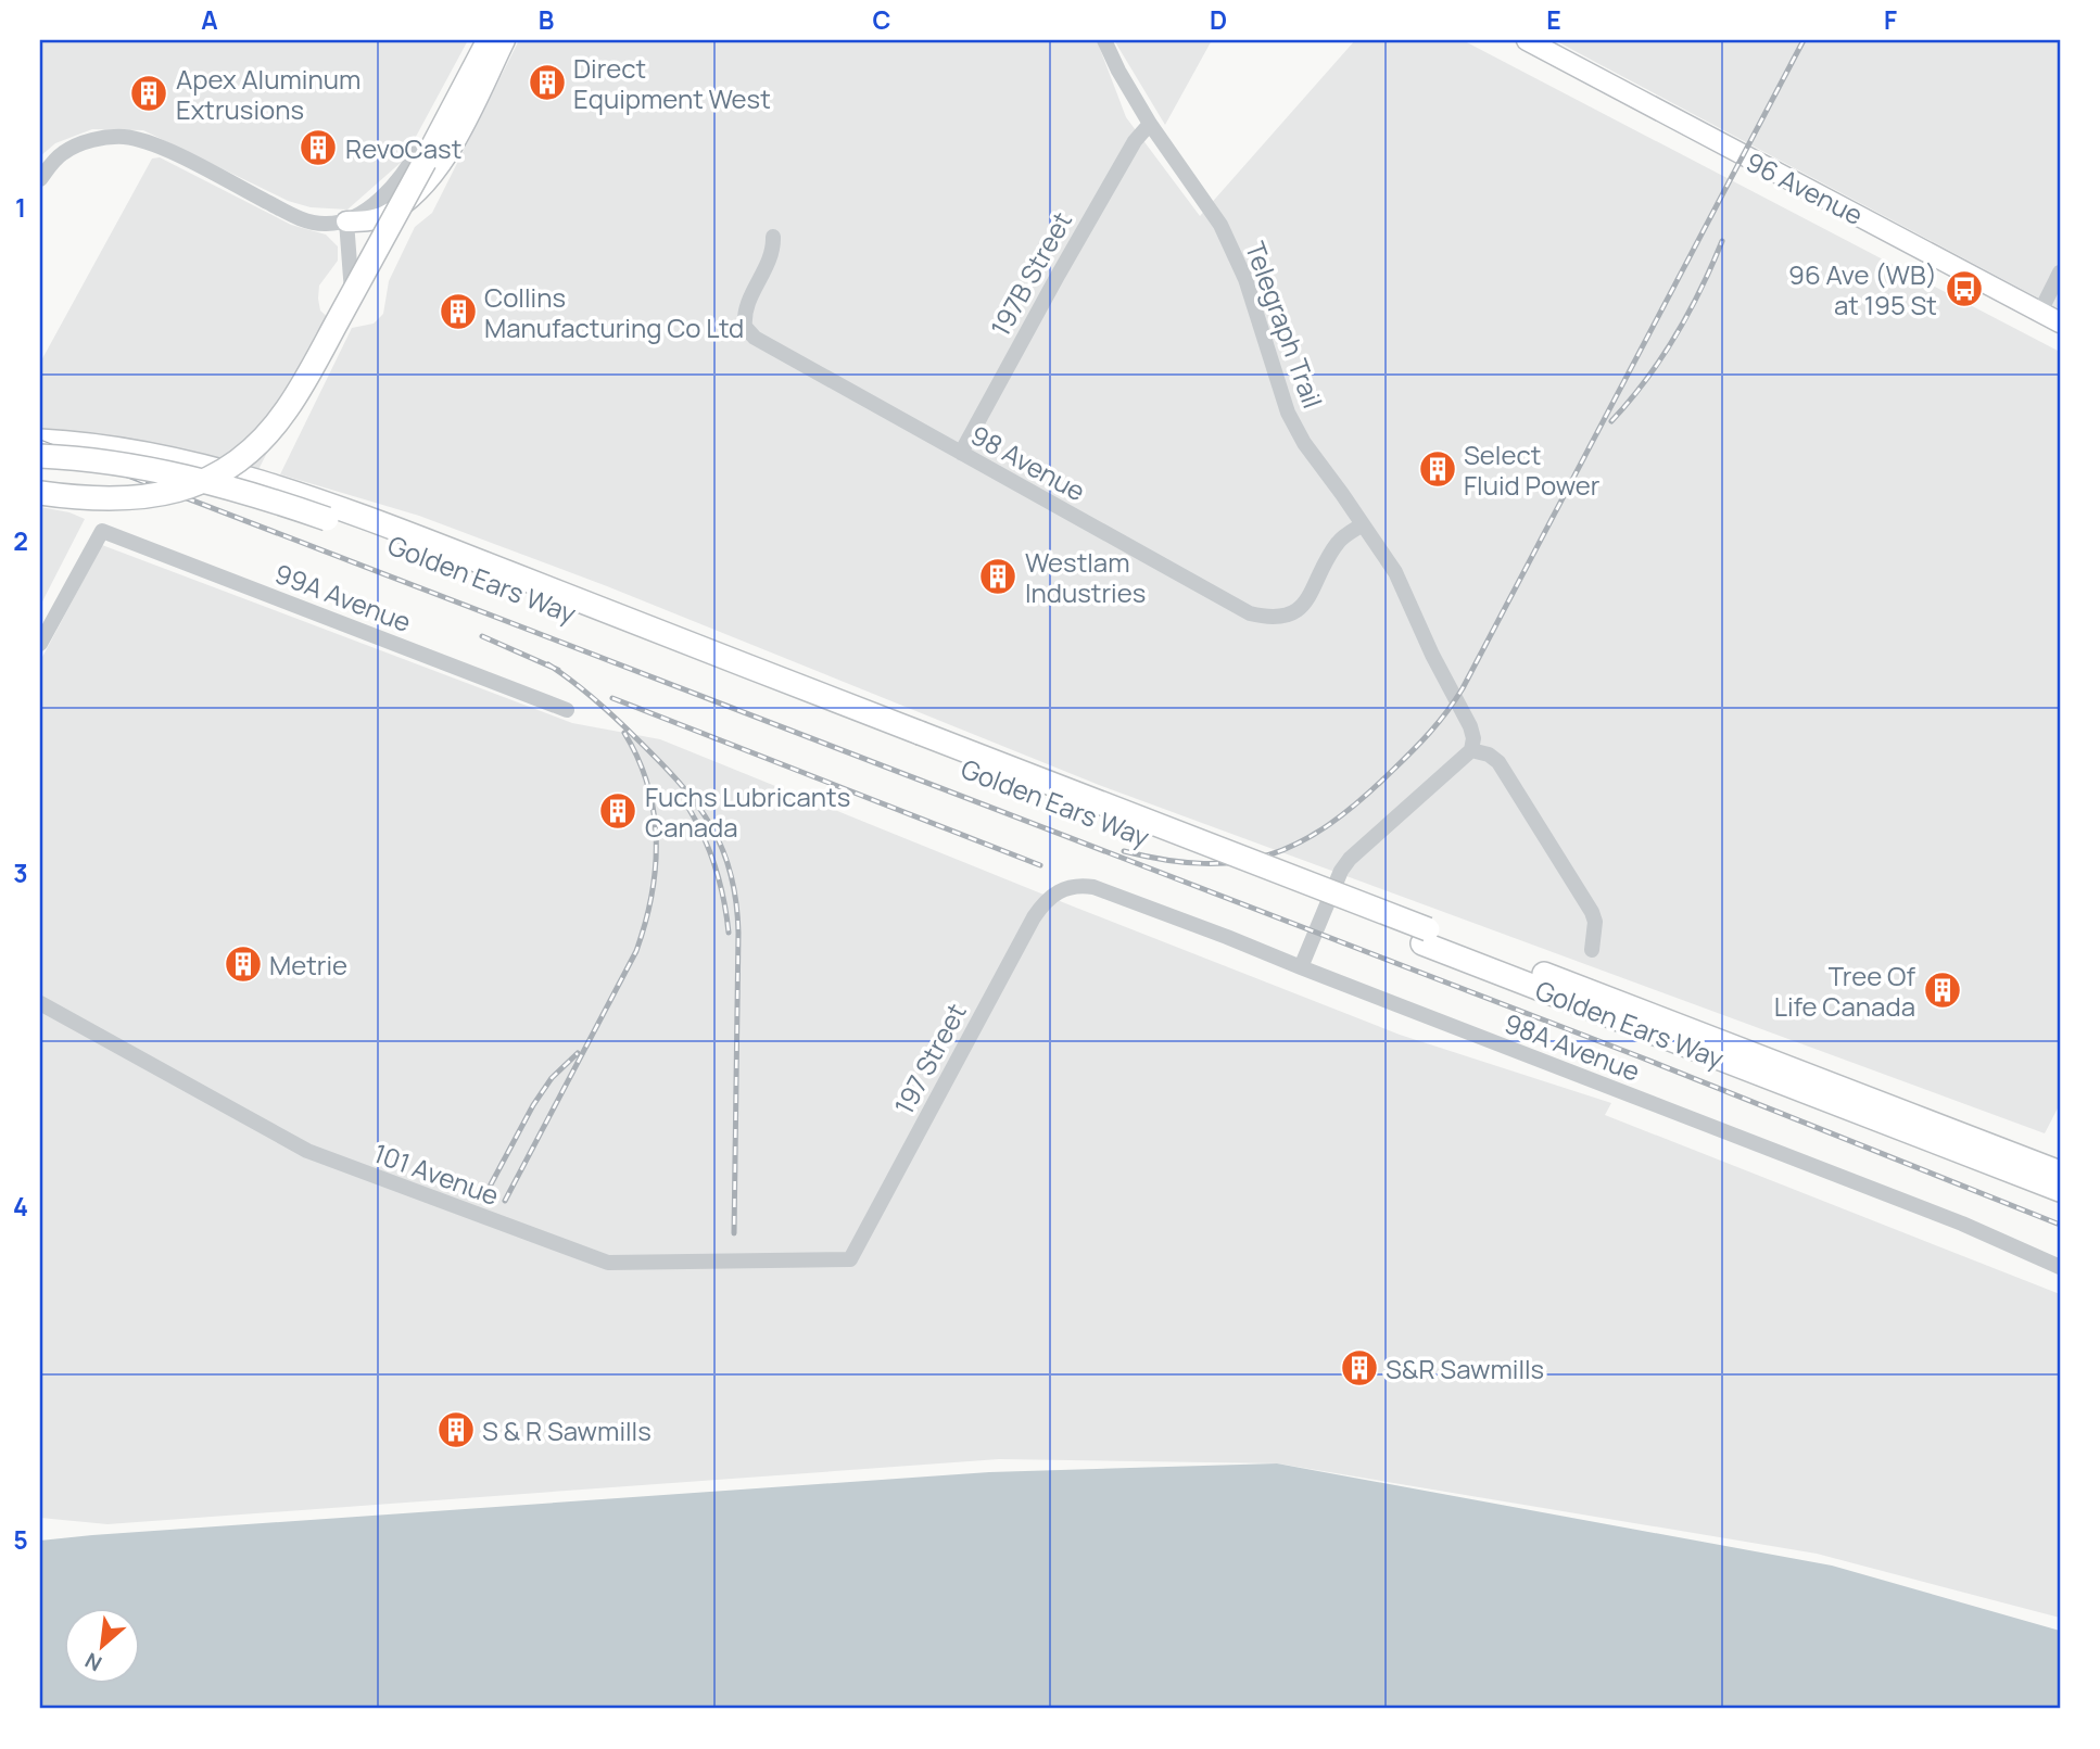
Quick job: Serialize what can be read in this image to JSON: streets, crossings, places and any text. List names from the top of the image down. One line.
{"streets":{"highway":["Golden Ears Way"],"main road":["96 Avenue"],"street":["197B Street","Telegraph Trail","98 Avenue","99A Avenue","98A Avenue","197 Street","101 Avenue"]},"crossings":[["197B Street","Telegraph Trail"],["197B Street","98 Avenue"],["Telegraph Trail","98 Avenue"],["98A Avenue","197 Street"],["197 Street","101 Avenue"]],"places":{"building":["Direct Equipment West","Apex Aluminum Extrusions","RevoCast","Collins Manufacturing Co Ltd","Select Fluid Power","Westlam Industries","Fuchs Lubricants Canada","Metrie","Tree Of Life Canada","S&R Sawmills","S & R Sawmills"],"bus stop":["96 Ave (WB) at 195 St"]},"north":"bottom left","grid":{"columns":["A","B","C","D","E","F"],"rows":["1","2","3","4","5"]}}
